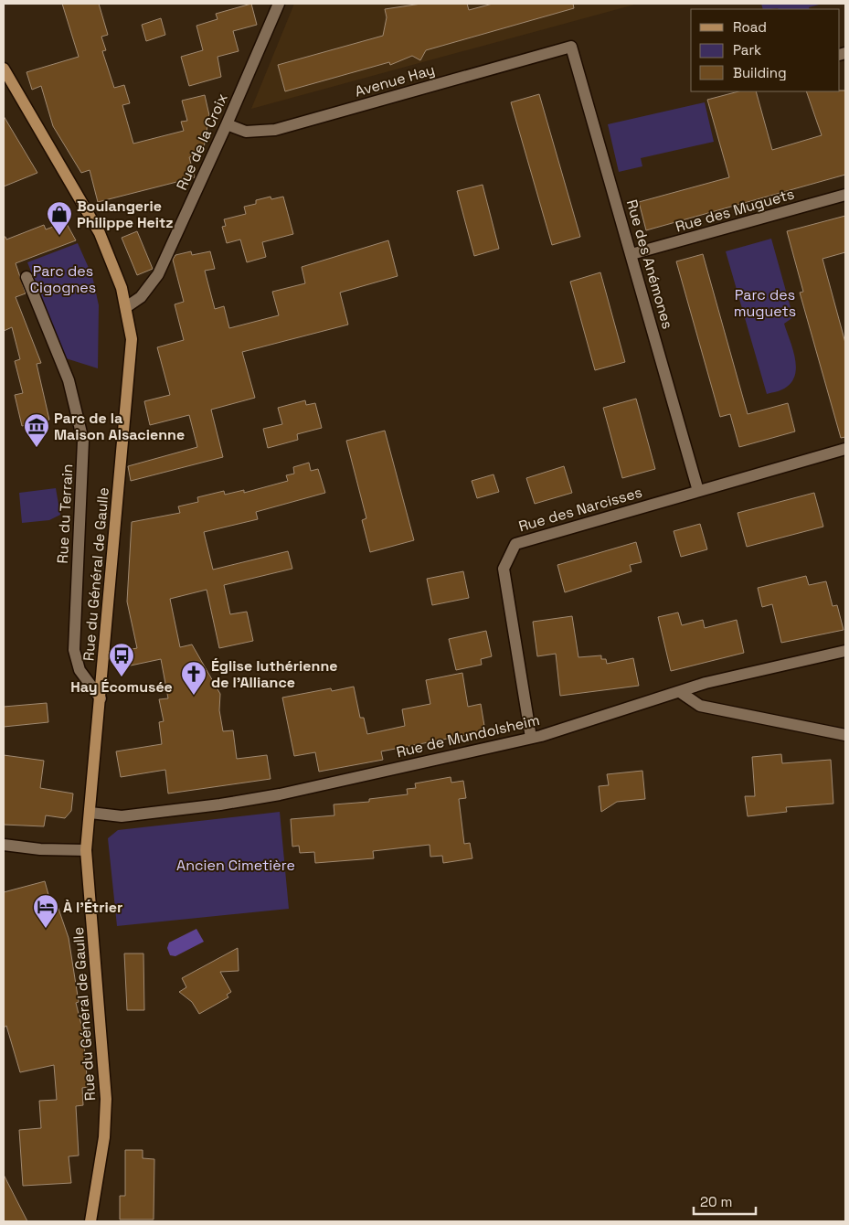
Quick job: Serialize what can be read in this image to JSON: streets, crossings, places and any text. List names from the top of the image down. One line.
{"streets":{"main road":["Rue du Général de Gaulle"],"street":["Avenue Hay","Rue de la Croix","Rue des Muguets","Rue des Anémones","Rue des Narcisses","Rue du Terrain","Rue de Mundolsheim"]},"crossings":[["Avenue Hay","Rue de la Croix"],["Avenue Hay","Rue des Anémones"],["Rue de la Croix","Rue du Général de Gaulle"],["Rue des Muguets","Rue des Anémones"],["Rue des Anémones","Rue des Narcisses"],["Rue des Narcisses","Rue de Mundolsheim"],["Rue du Terrain","Rue du Général de Gaulle"],["Rue du Général de Gaulle","Rue de Mundolsheim"]],"parks":["Parc des Cigognes","Parc des muguets","Ancien Cimetière"],"places":{"shop":["Boulangerie Philippe Heitz"],"museum":["Parc de la Maison Alsacienne"],"bus stop":["Hay Écomusée"],"church":["Église luthérienne de l'Alliance"],"hotel":["À l'Étrier"]},"legend":["Road","Park","Building"],"scale_bar":"20 m"}
